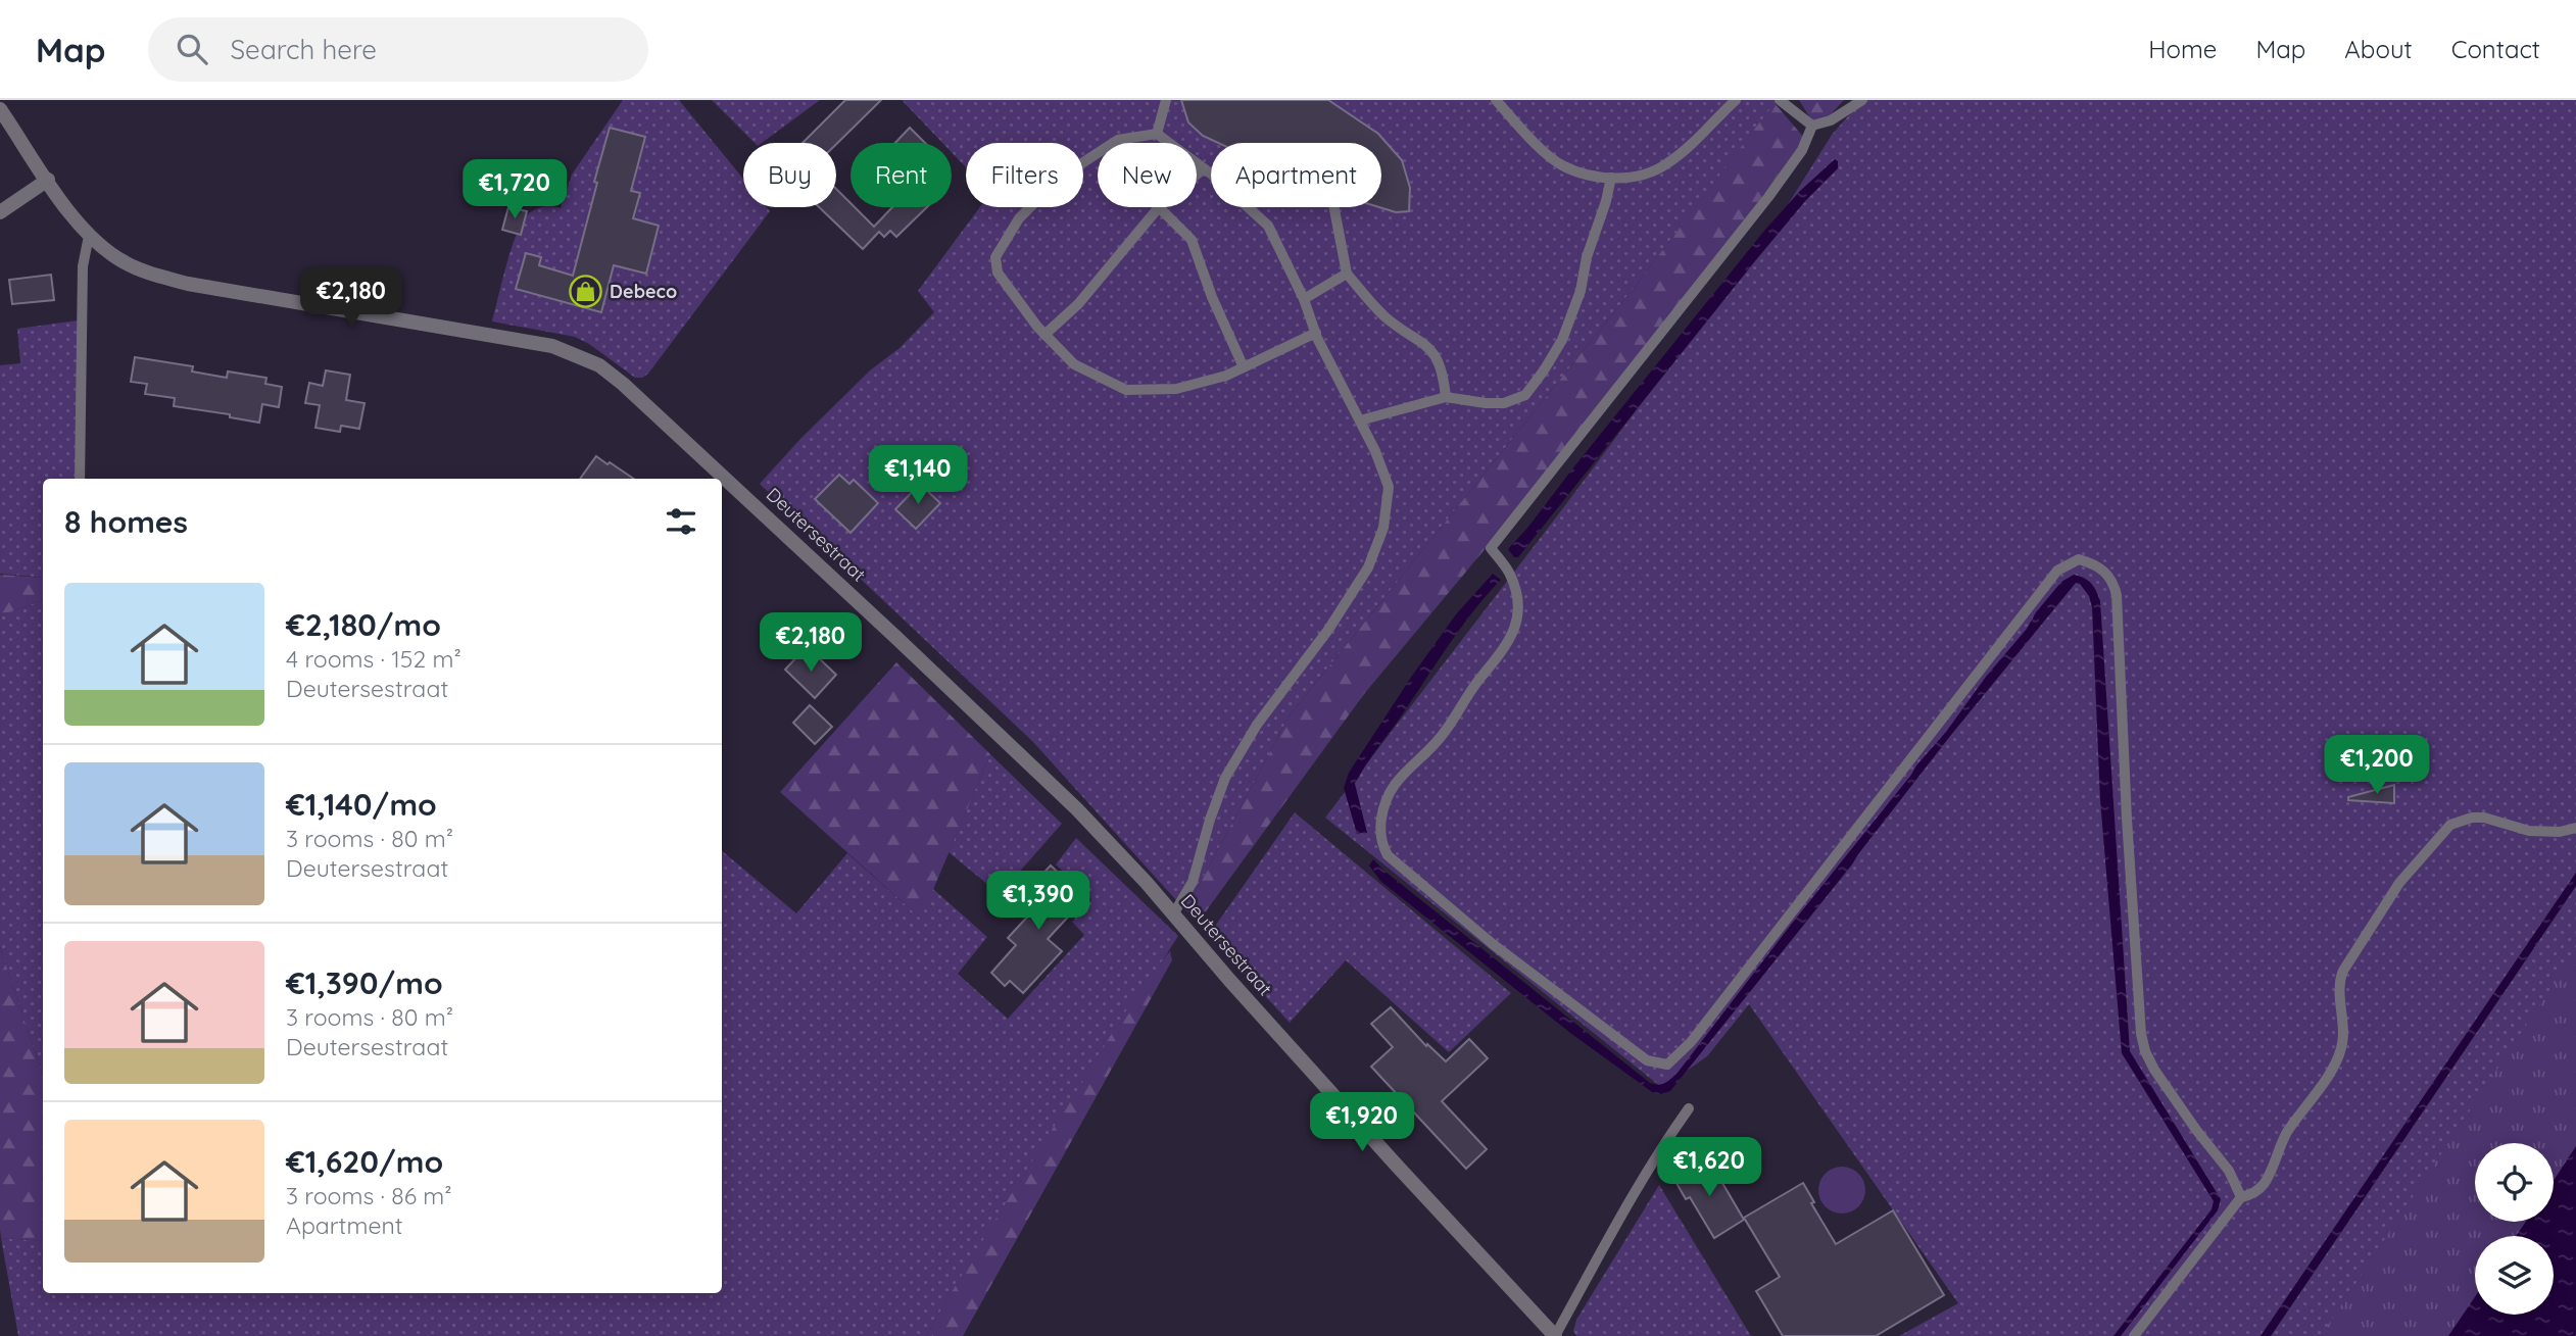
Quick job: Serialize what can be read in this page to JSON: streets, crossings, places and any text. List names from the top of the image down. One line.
{"streets":{"street":["Deutersestraat"]},"places":{"shop":["Debeco"]},"page":{"header":"Map","search":"Search here","nav":["Home","Map","About","Contact"],"chip":["Buy","Rent","Filters","New","Apartment"],"price":["€1,720","€2,180","€1,140","€2,180","€1,200","€1,390","€1,920","€1,620"],"heading":"8 homes","list":[{"name":"€2,180/mo","note":"4 rooms · 152 m² · Deutersestraat"},{"name":"€1,140/mo","note":"3 rooms · 80 m² · Deutersestraat"},{"name":"€1,390/mo","note":"3 rooms · 80 m² · Deutersestraat"},{"name":"€1,620/mo","note":"3 rooms · 86 m² · Apartment"}]}}
